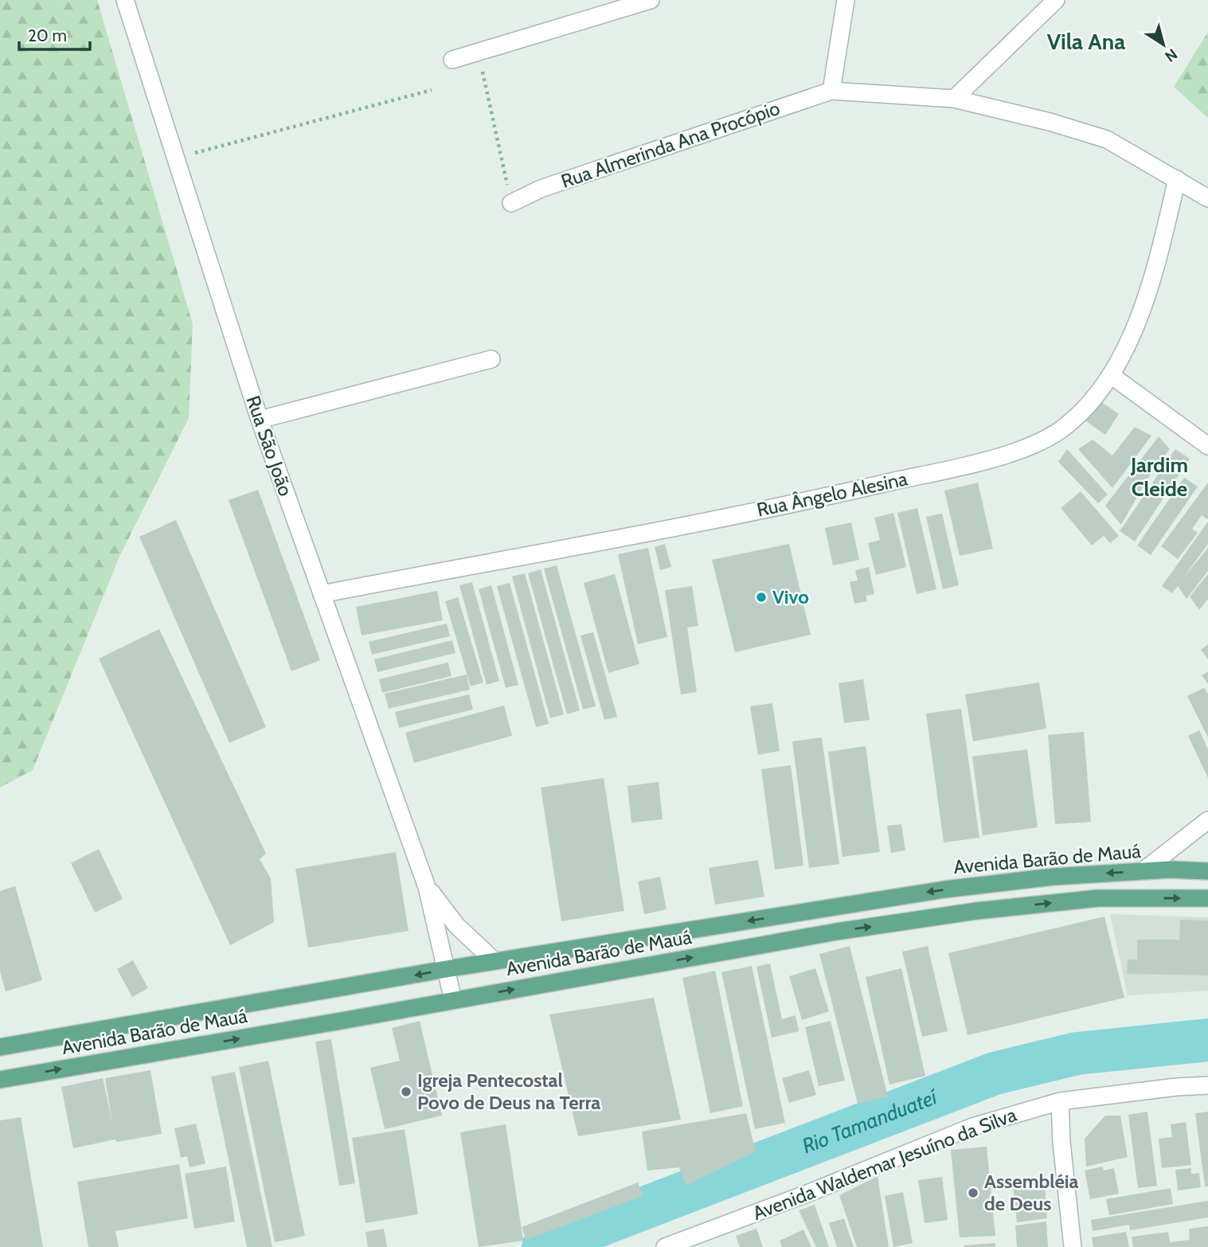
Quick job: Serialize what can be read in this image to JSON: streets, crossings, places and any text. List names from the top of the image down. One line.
{"streets":{"main road":["Avenida Barão de Mauá"],"street":["Rua Almerinda Ana Procópio","Rua São João","Rua Ângelo Alesina","Avenida Waldemar Jesuíno da Silva"]},"crossings":[["Rua São João","Rua Ângelo Alesina"],["Rua São João","Avenida Barão de Mauá"]],"districts":["Vila Ana","Jardim Cleide"],"water":["Rio Tamanduateí"],"places":["Vivo","Igreja Pentecostal Povo de Deus na Terra","Assembléia de Deus"],"scale_bar":"20 m","north":"bottom right"}
